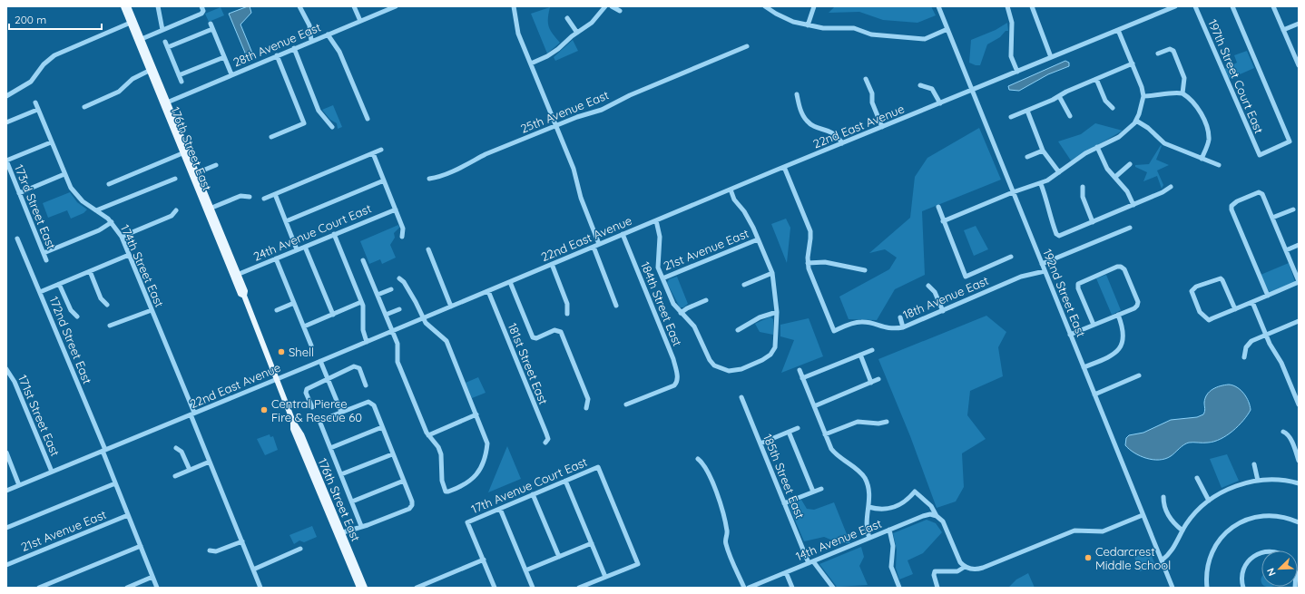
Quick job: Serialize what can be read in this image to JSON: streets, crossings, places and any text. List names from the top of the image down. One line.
{"streets":{"main road":["176th Street East"],"street":["28th Avenue East","197th Street Court East","25th Avenue East","22nd East Avenue","173rd Street East","24th Avenue Court East","21st Avenue East","174th Street East","192nd Street East","18th Avenue East","184th Street East","172nd Street East","181st Street East","171st Street East","185th Street East","17th Avenue Court East","14th Avenue East"]},"crossings":[["28th Avenue East","176th Street East"],["22nd East Avenue","176th Street East"],["22nd East Avenue","174th Street East"],["22nd East Avenue","192nd Street East"],["22nd East Avenue","184th Street East"],["22nd East Avenue","172nd Street East"],["22nd East Avenue","181st Street East"],["22nd East Avenue","171st Street East"],["176th Street East","24th Avenue Court East"],["21st Avenue East","172nd Street East"],["192nd Street East","18th Avenue East"],["185th Street East","14th Avenue East"]],"places":["Shell","Central Pierce Fire & Rescue 60","Cedarcrest Middle School"],"scale_bar":"200 m","north":"bottom left"}
